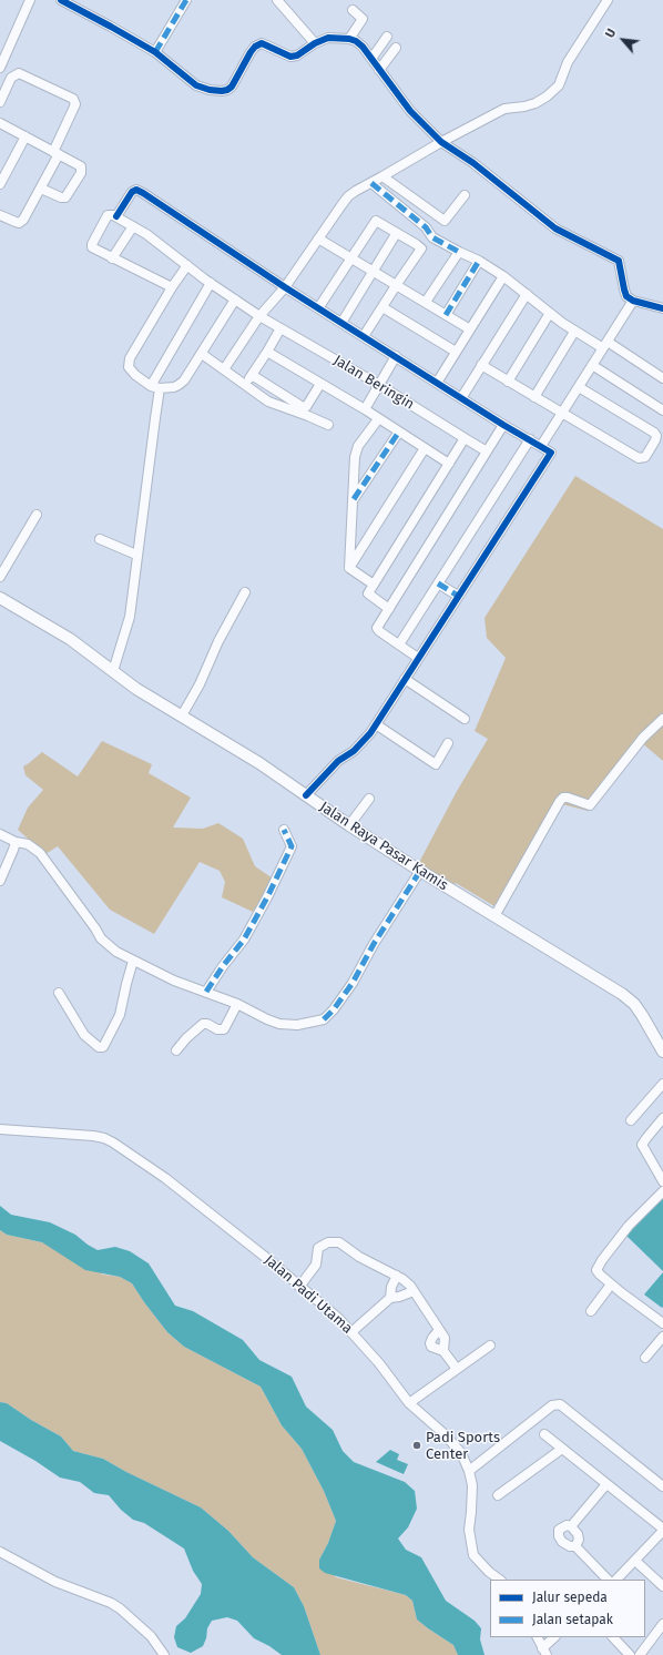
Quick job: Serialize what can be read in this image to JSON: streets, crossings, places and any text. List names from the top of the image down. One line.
{"streets":{"main road":["Jalan Raya Pasar Kamis"],"street":["Jalan Beringin","Jalan Padi Utama"]},"places":["Padi Sports Center"],"legend":["Jalur sepeda","Jalan setapak"],"north":"top left"}
